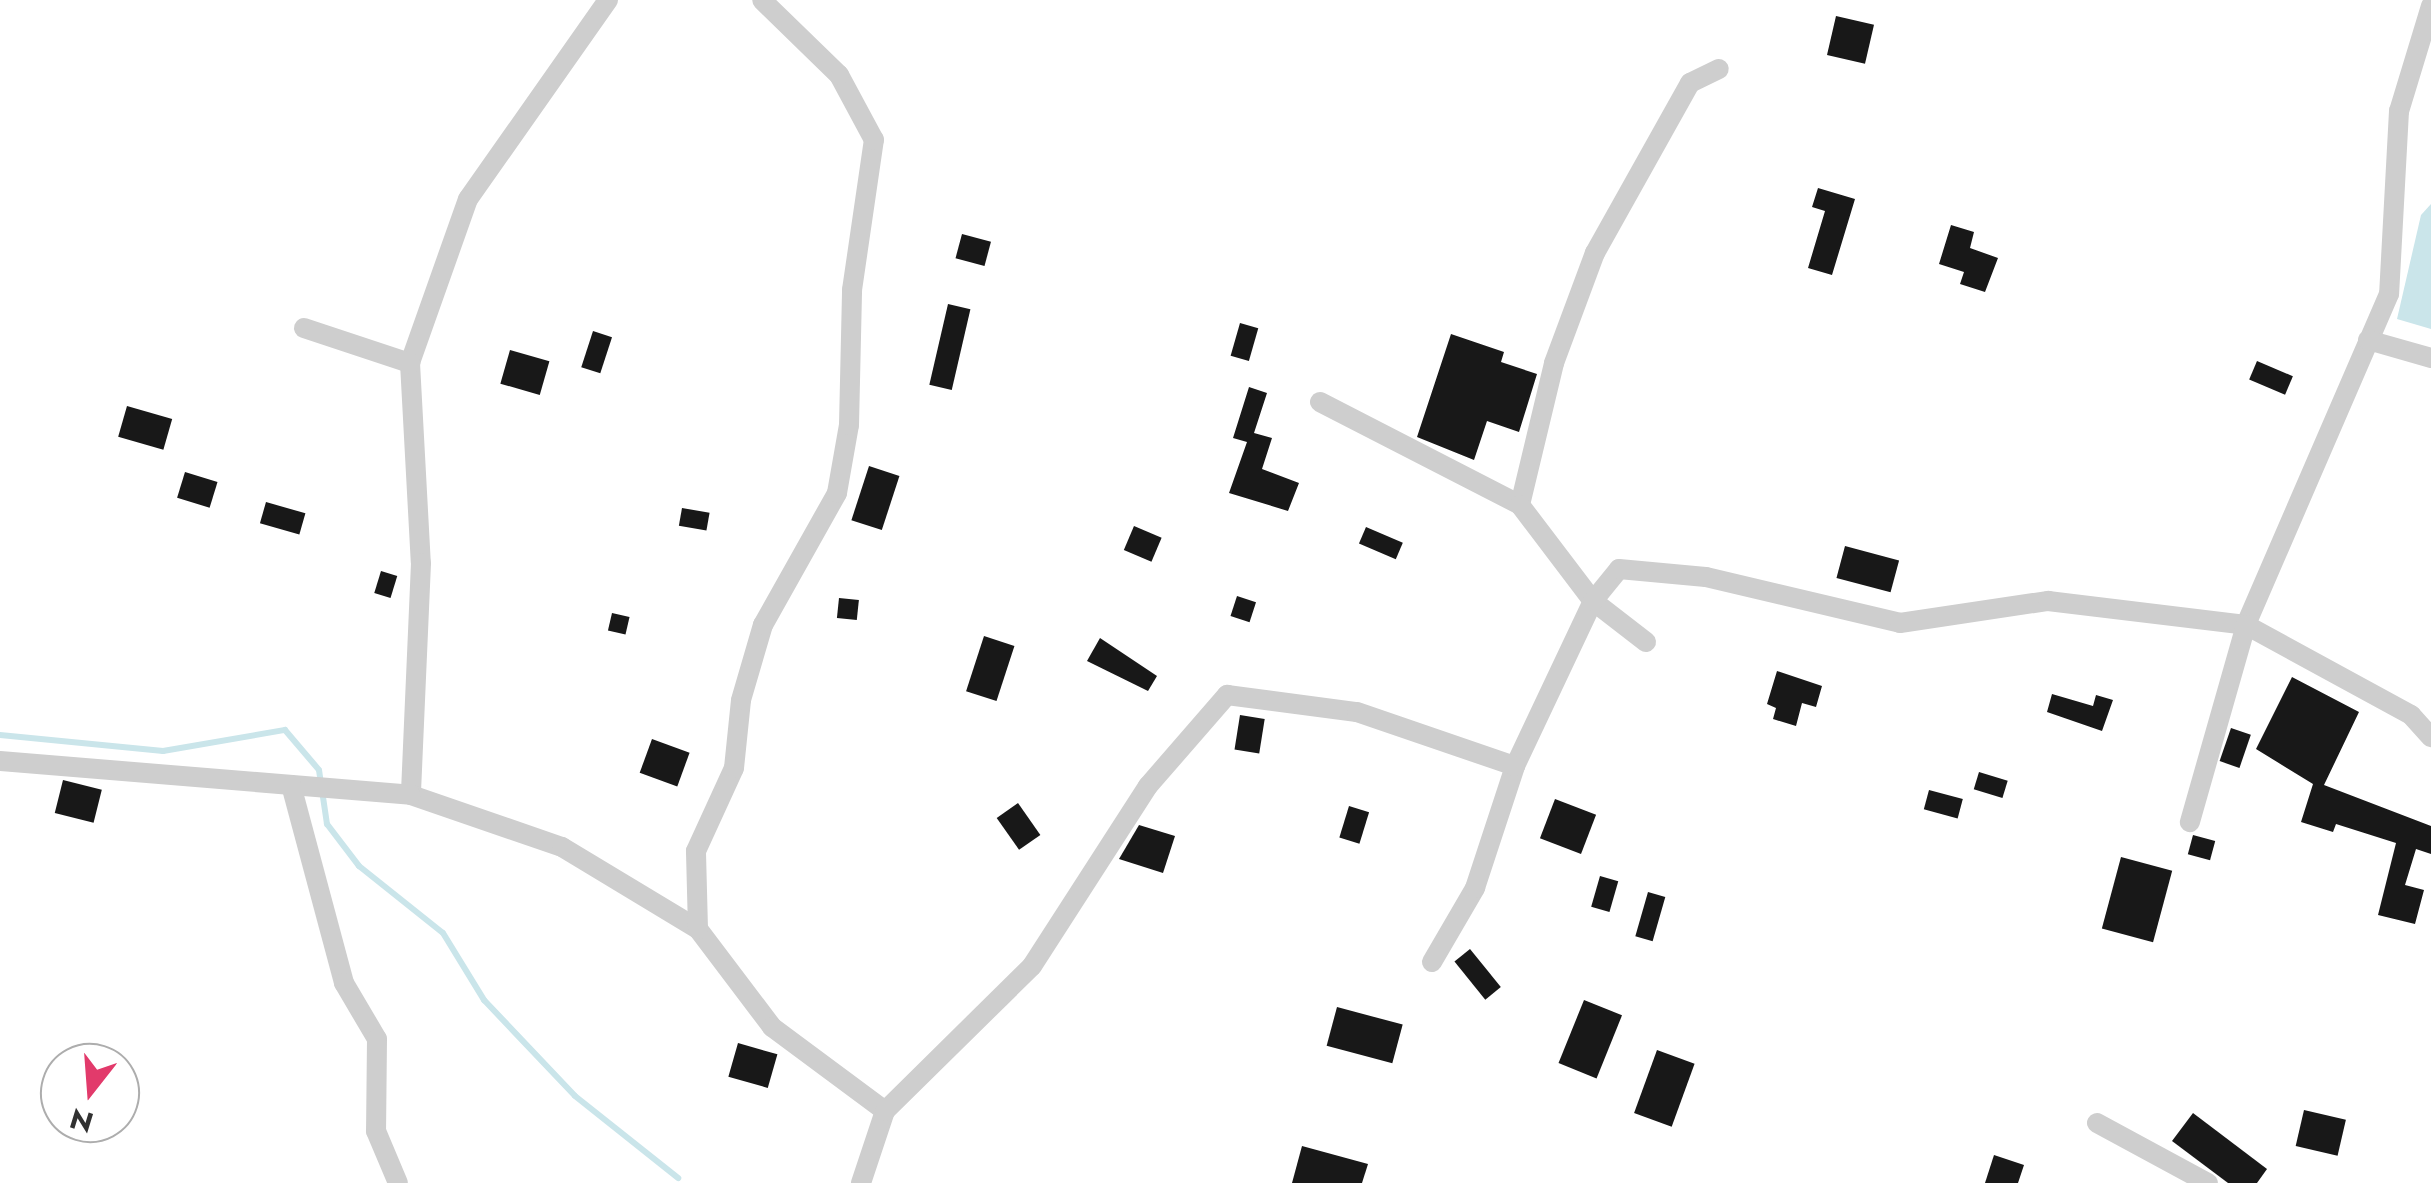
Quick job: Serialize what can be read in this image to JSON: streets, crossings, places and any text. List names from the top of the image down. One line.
{"north":"bottom"}
